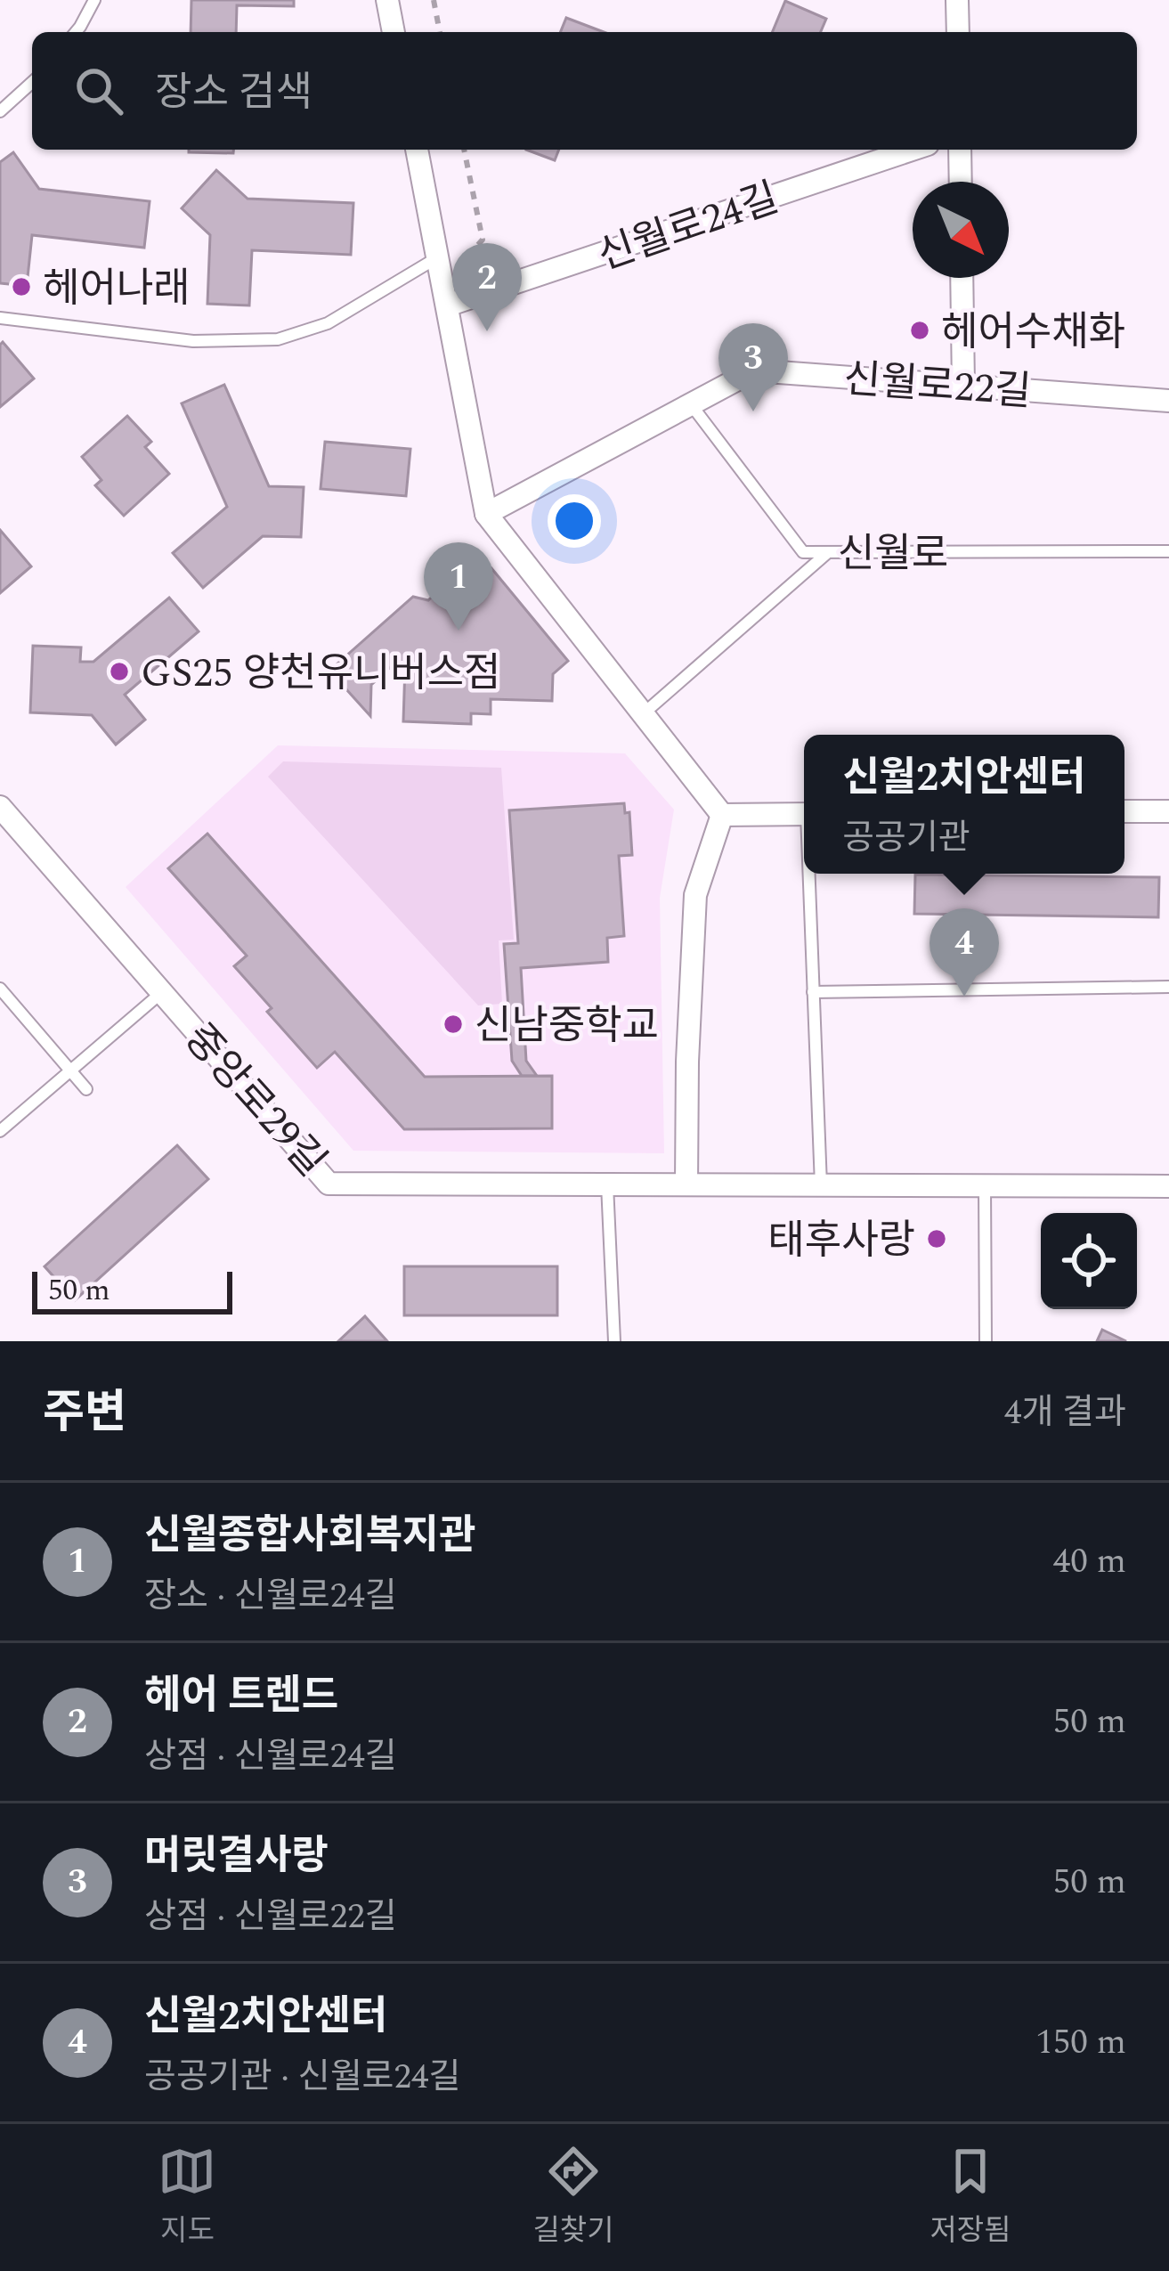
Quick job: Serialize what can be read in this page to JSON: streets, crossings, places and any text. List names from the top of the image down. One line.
{"streets":{"street":["신월로24길","신월로22길","중앙로29길"],"lane":["신월로"]},"crossings":[["신월로22길","신월로"]],"places":["헤어나래","헤어수채화","GS25 양천유니버스점","신남중학교","태후사랑"],"scale_bar":"50 m","north":"bottom right","page":{"search":"장소 검색","pins":["2","3","1","4"],"popup":["신월2치안센터","공공기관"],"scale":"50 m","heading":["주변","4개 결과"],"list":[{"mark":"1","name":"신월종합사회복지관","note":"장소 · 신월로24길","value":"40 m"},{"mark":"2","name":"헤어 트렌드","note":"상점 · 신월로24길","value":"50 m"},{"mark":"3","name":"머릿결사랑","note":"상점 · 신월로22길","value":"50 m"},{"mark":"4","name":"신월2치안센터","note":"공공기관 · 신월로24길","value":"150 m"}],"nav":["지도","길찾기","저장됨"]}}
